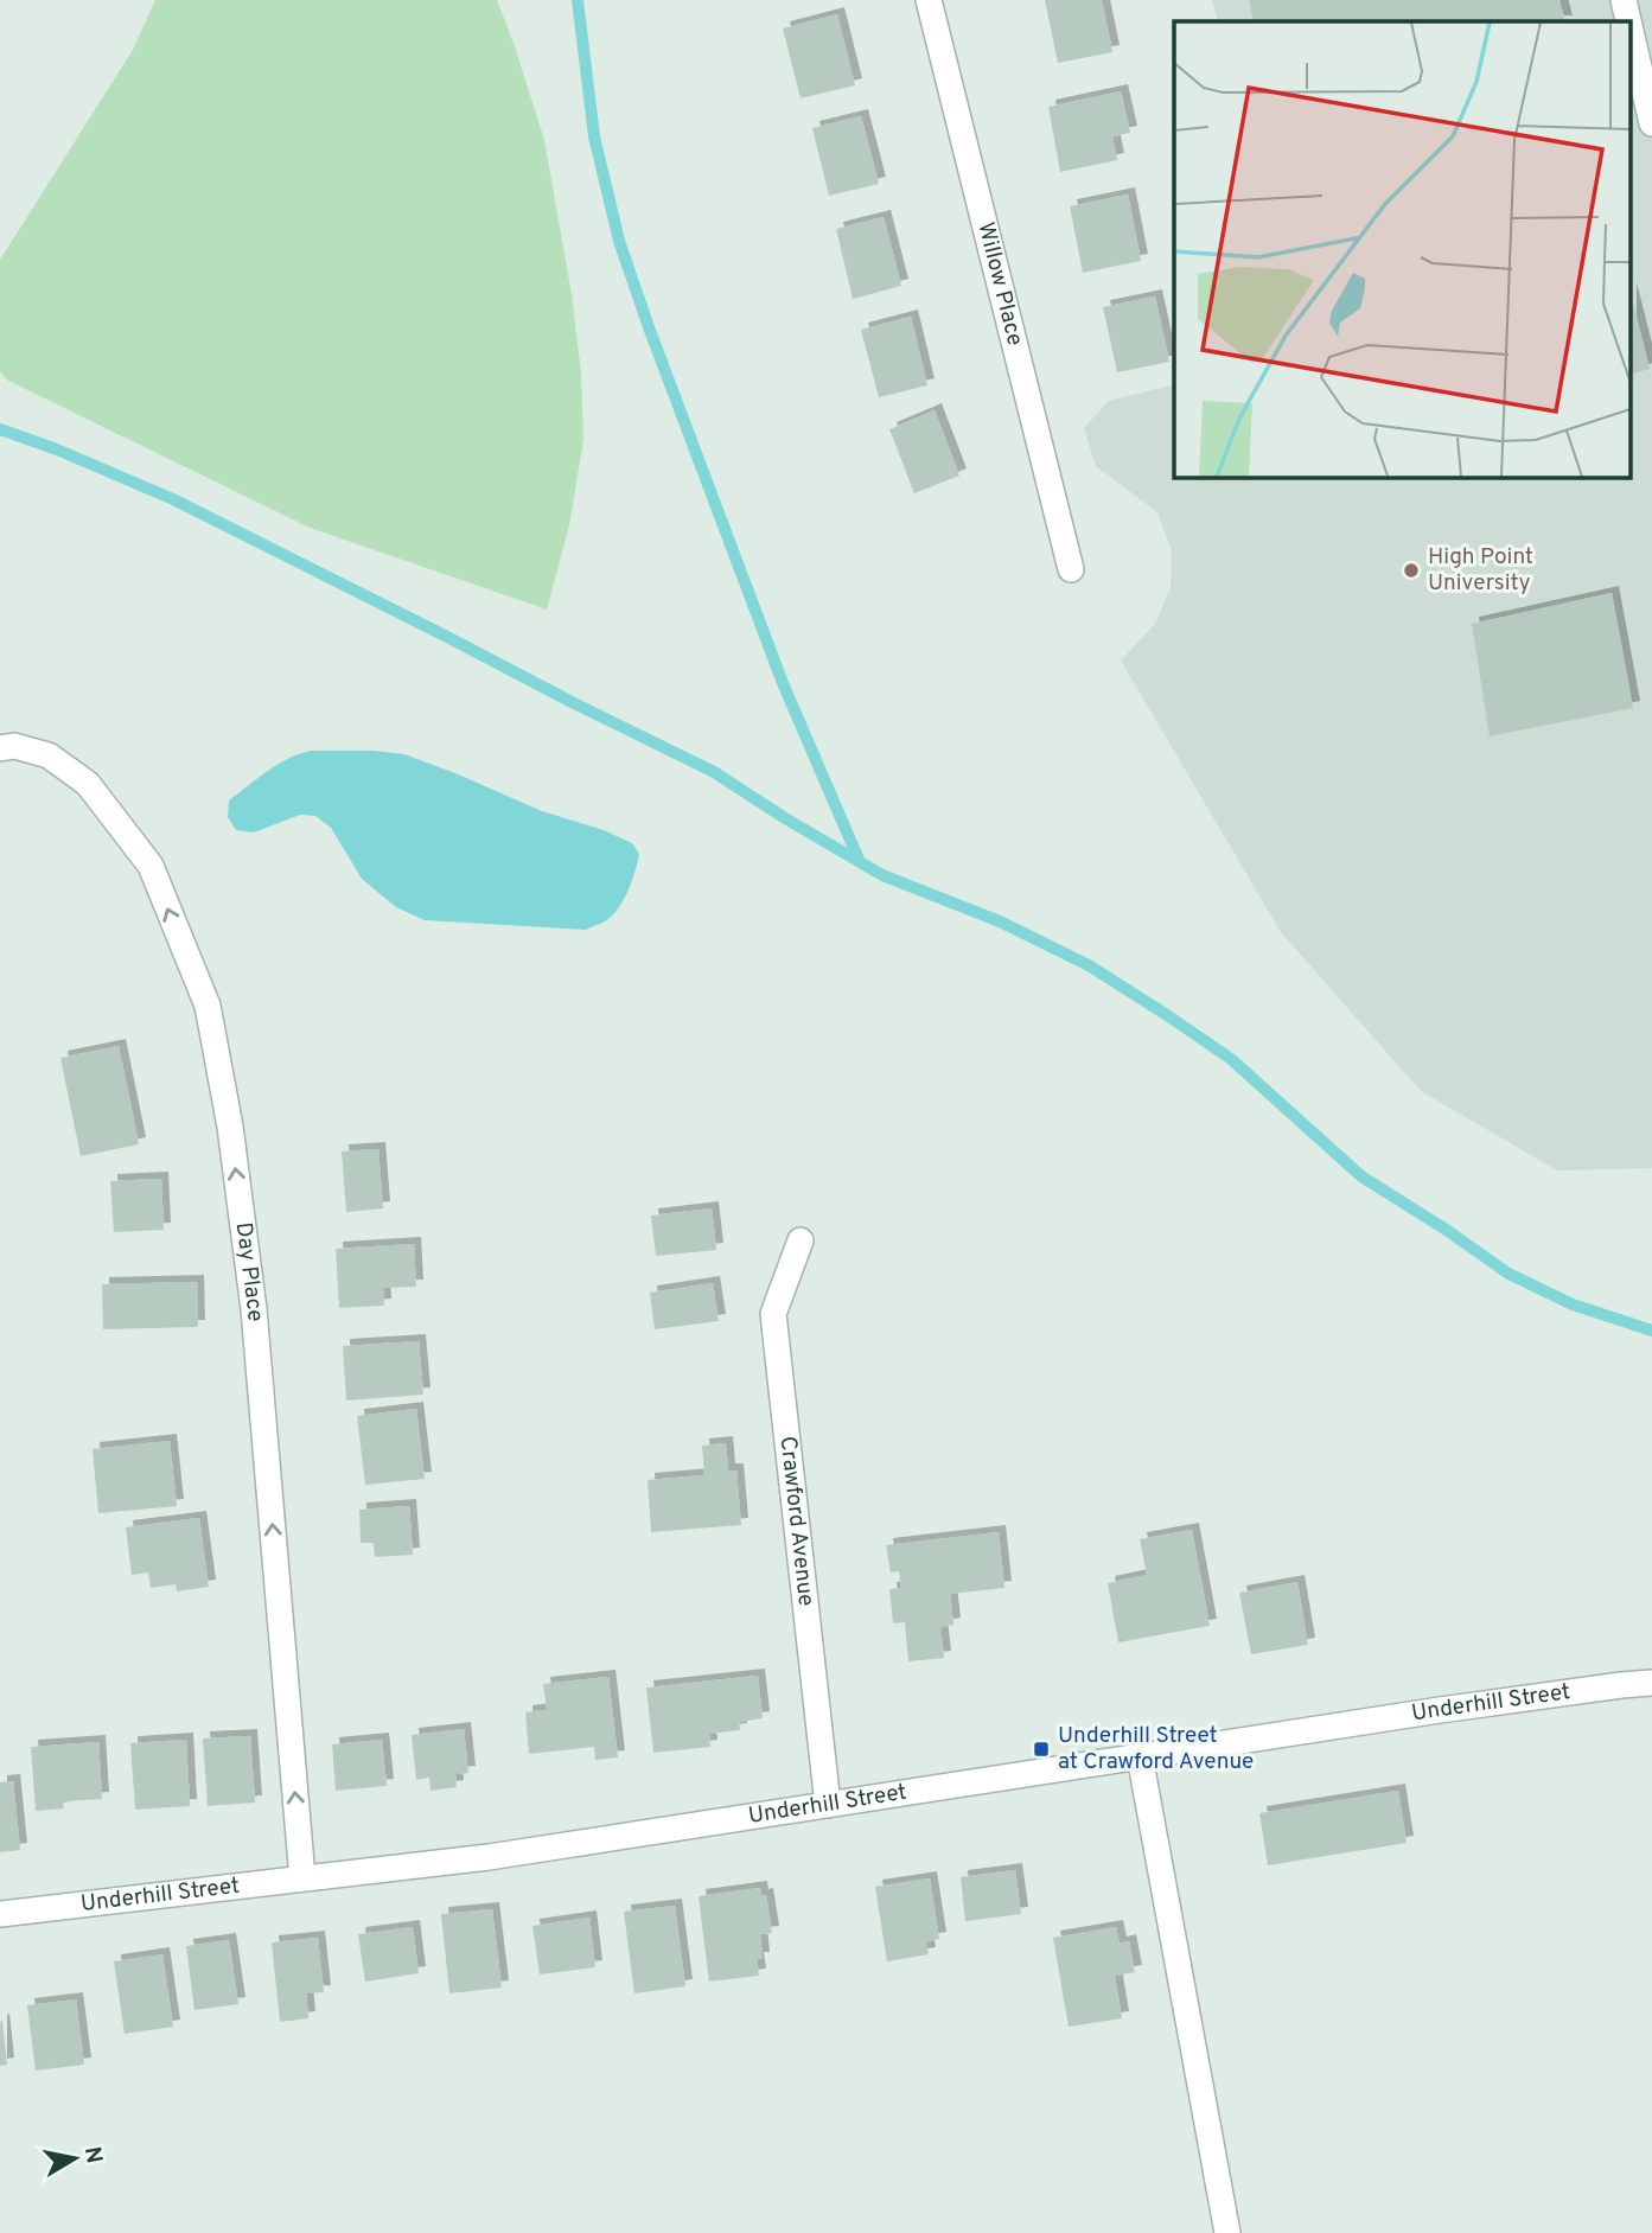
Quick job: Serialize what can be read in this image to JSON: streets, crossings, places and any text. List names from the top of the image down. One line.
{"streets":{"street":["Willow Place","Day Place","Crawford Avenue","Underhill Street"]},"crossings":[["Day Place","Underhill Street"],["Crawford Avenue","Underhill Street"]],"one_way":["Day Place"],"places":{"other":["High Point University"],"transit":["Underhill Street at Crawford Avenue"]},"north":"right"}
